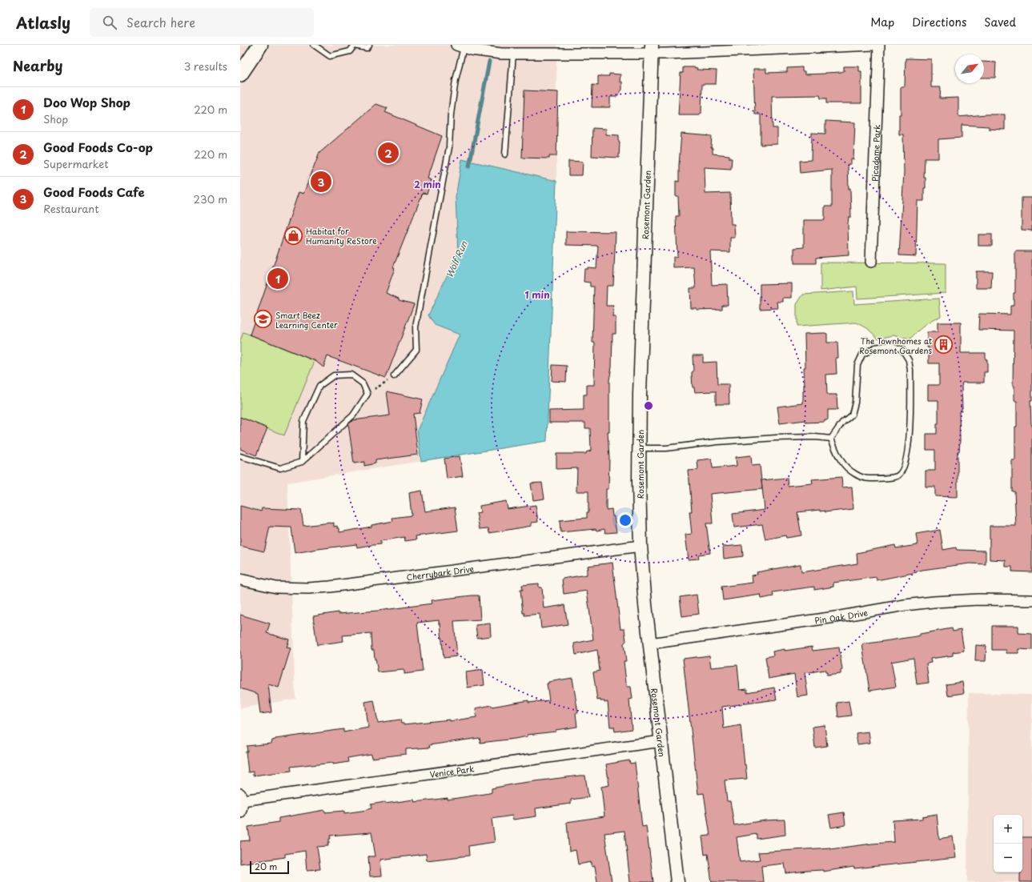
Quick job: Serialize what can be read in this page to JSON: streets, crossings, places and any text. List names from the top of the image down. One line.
{"streets":{"street":["Picadome Park","Rosemont Garden","Cherrybark Drive","Pin Oak Drive","Venice Park"]},"crossings":[["Rosemont Garden","Cherrybark Drive"],["Rosemont Garden","Pin Oak Drive"],["Rosemont Garden","Venice Park"]],"water":["Wolf Run"],"places":{"shop":["Habitat for Humanity ReStore"],"school or university":["Smart Beez Learning Center"],"building":["The Townhomes at Rosemont Gardens"]},"scale_bar":"20 m","north":"top right","page":{"header":"Atlasly","search":"Search here","nav":["Map","Directions","Saved"],"heading":["Nearby","3 results"],"list":[{"mark":"1","name":"Doo Wop Shop","note":"Shop","value":"220 m"},{"mark":"2","name":"Good Foods Co-op","note":"Supermarket","value":"220 m"},{"mark":"3","name":"Good Foods Cafe","note":"Restaurant","value":"230 m"}],"pins":["2","3","1"],"map_buttons":["+","−"],"scale":"20 m"},"rings":["2 min","1 min"]}
